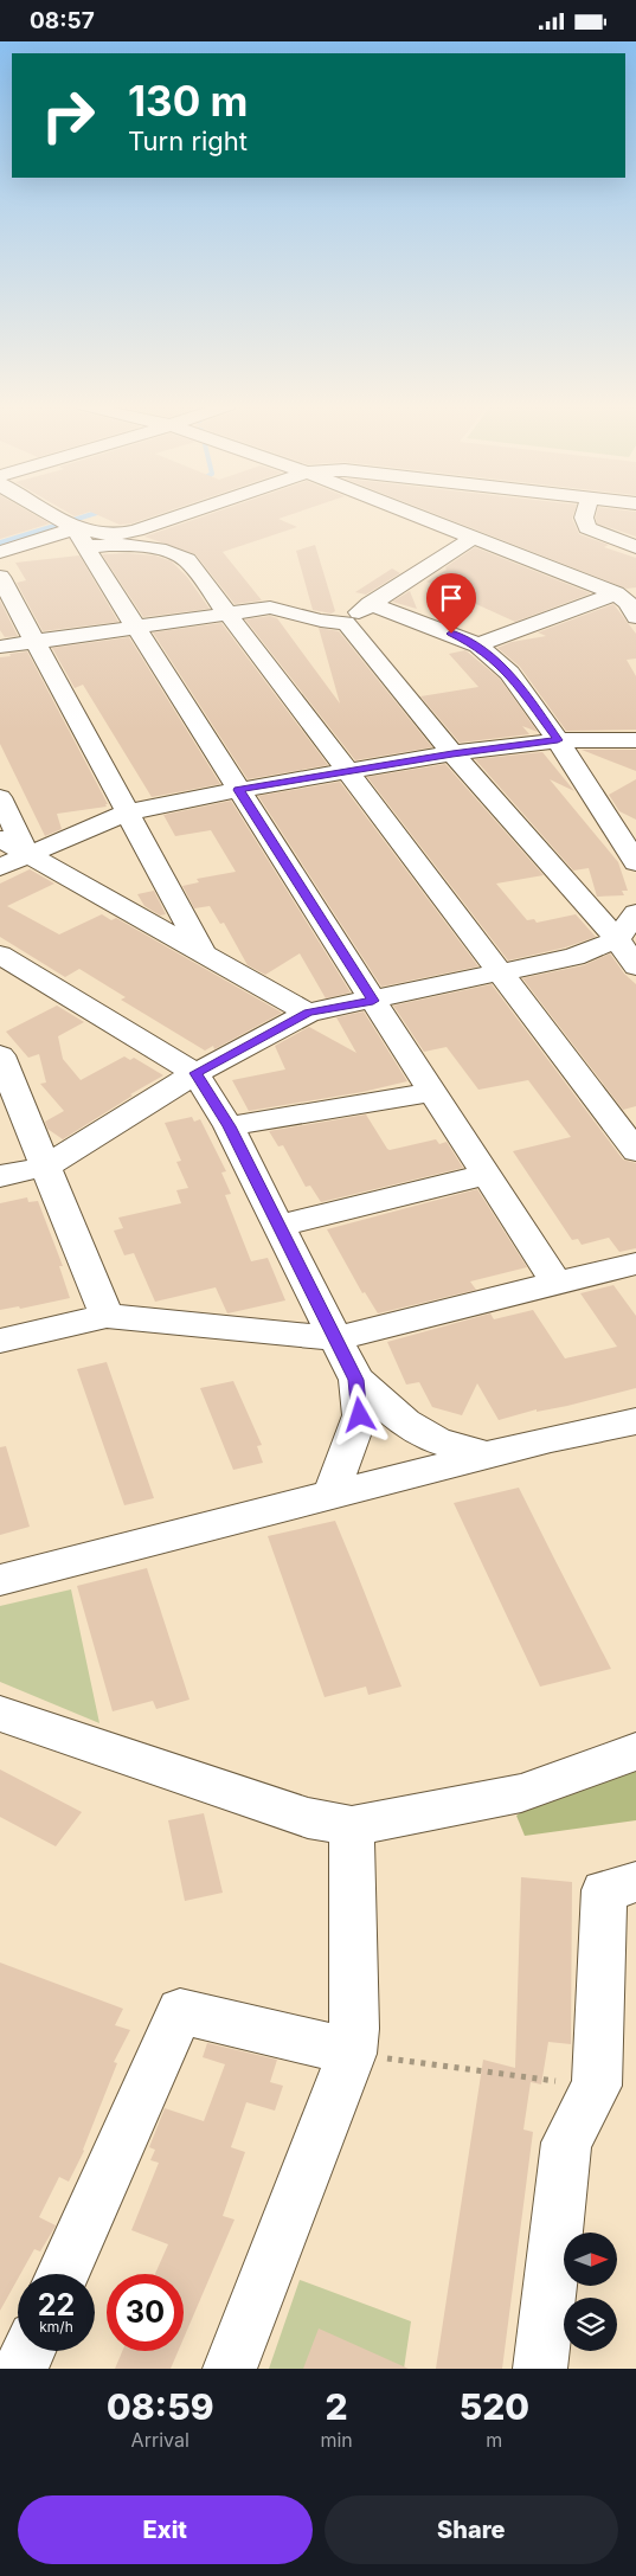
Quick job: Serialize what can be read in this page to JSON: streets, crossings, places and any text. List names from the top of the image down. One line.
{"north":"right","page":{"status":"08:57","turn":["130 m","Turn right"],"speed":"22 km/h","limit":"30","eta":["08:59","Arrival","2","min","520","m"],"buttons":["Exit","Share"]}}
